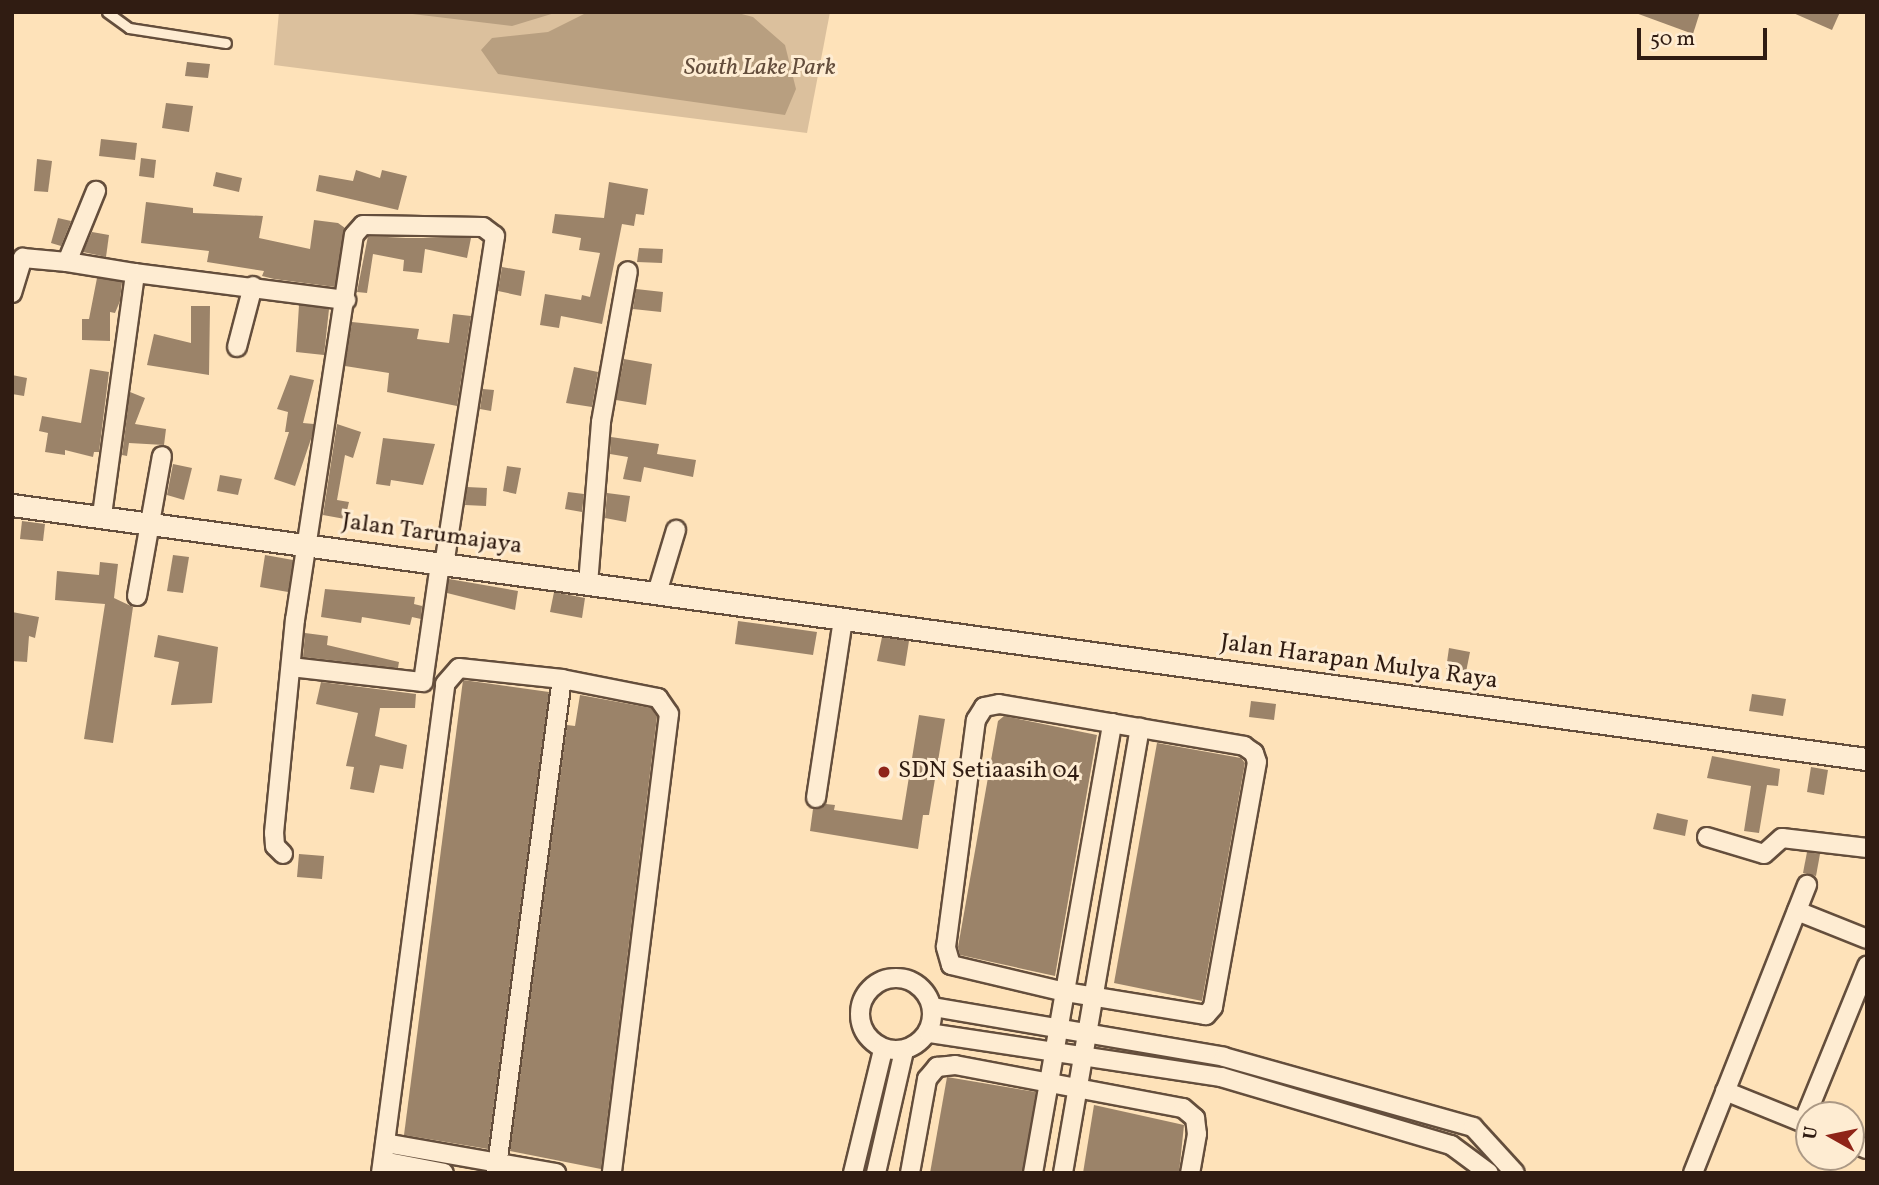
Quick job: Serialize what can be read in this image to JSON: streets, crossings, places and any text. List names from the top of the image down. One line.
{"streets":{"street":["Jalan Tarumajaya","Jalan Harapan Mulya Raya"]},"crossings":[["Jalan Tarumajaya","Jalan Harapan Mulya Raya"]],"parks":["South Lake Park"],"places":["SDN Setiaasih 04"],"scale_bar":"50 m","north":"left"}
